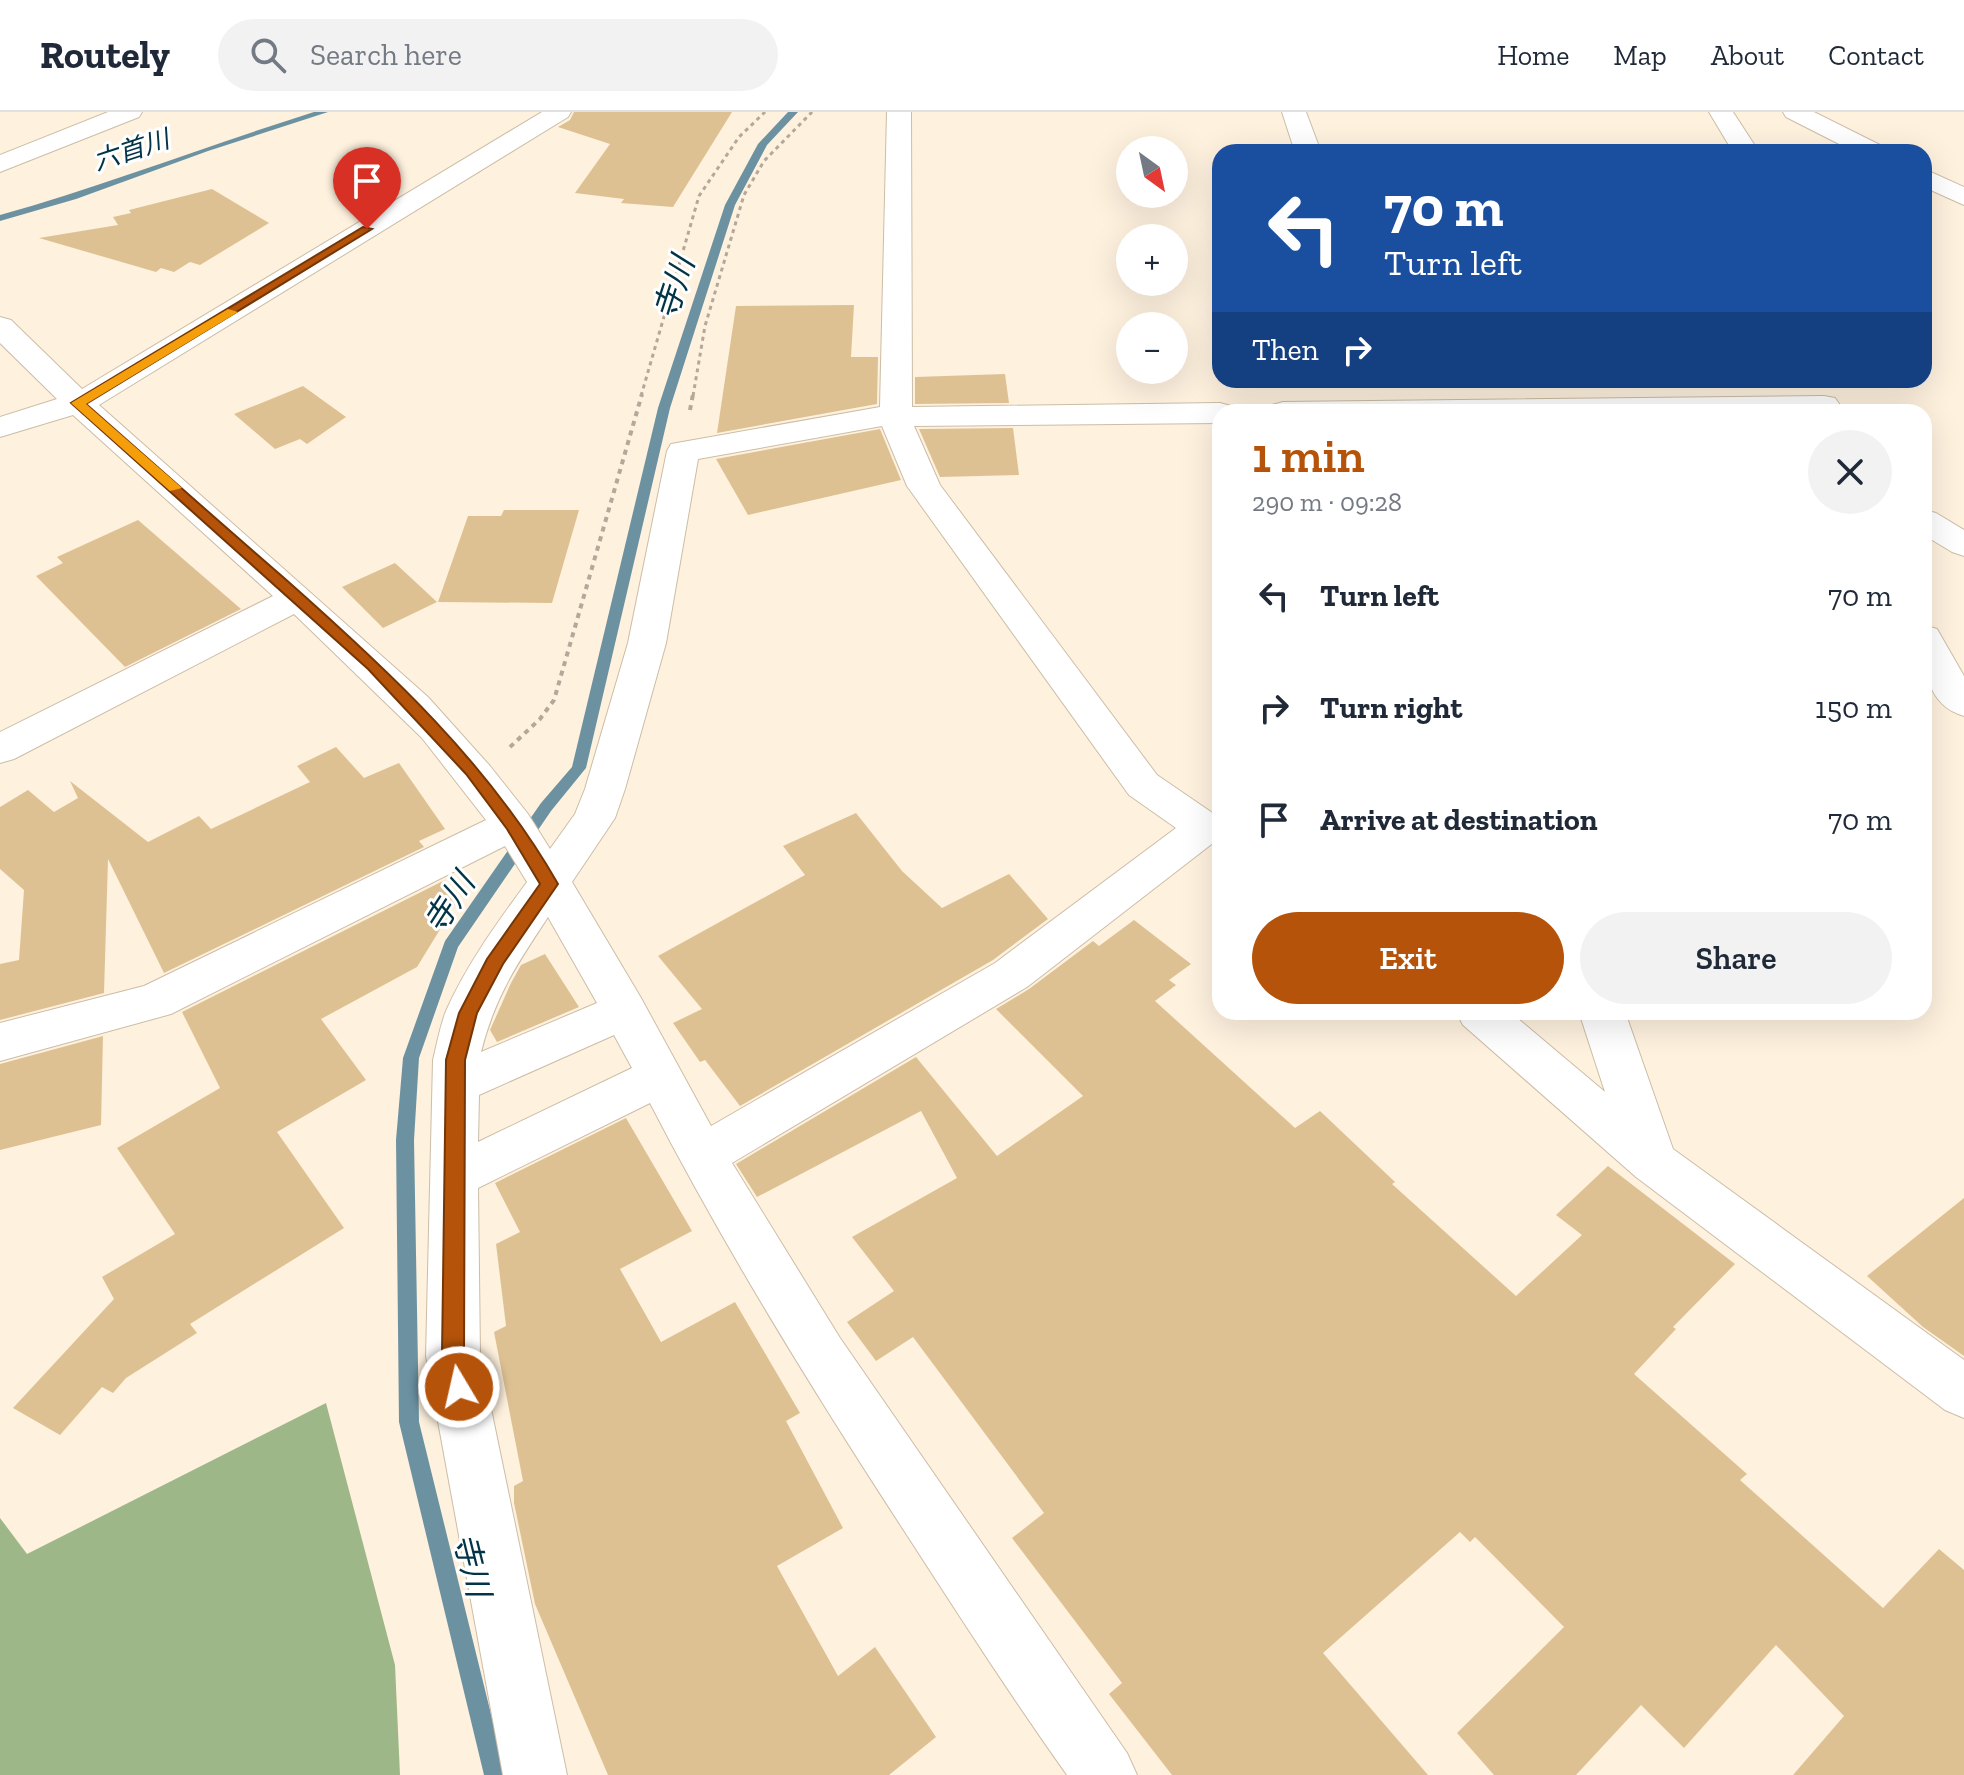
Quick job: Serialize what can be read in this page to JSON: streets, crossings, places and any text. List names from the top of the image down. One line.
{"water":["六首川","寺川"],"north":"bottom right","page":{"header":"Routely","search":"Search here","nav":["Home","Map","About","Contact"],"map_buttons":["+","−"],"turn":["70 m","Turn left"],"then":"Then","heading":["1 min","290 m · 09:28"],"list":[{"name":"Turn left","value":"70 m"},{"name":"Turn right","value":"150 m"},{"name":"Arrive at destination","value":"70 m"}],"buttons":["Exit","Share"]}}
